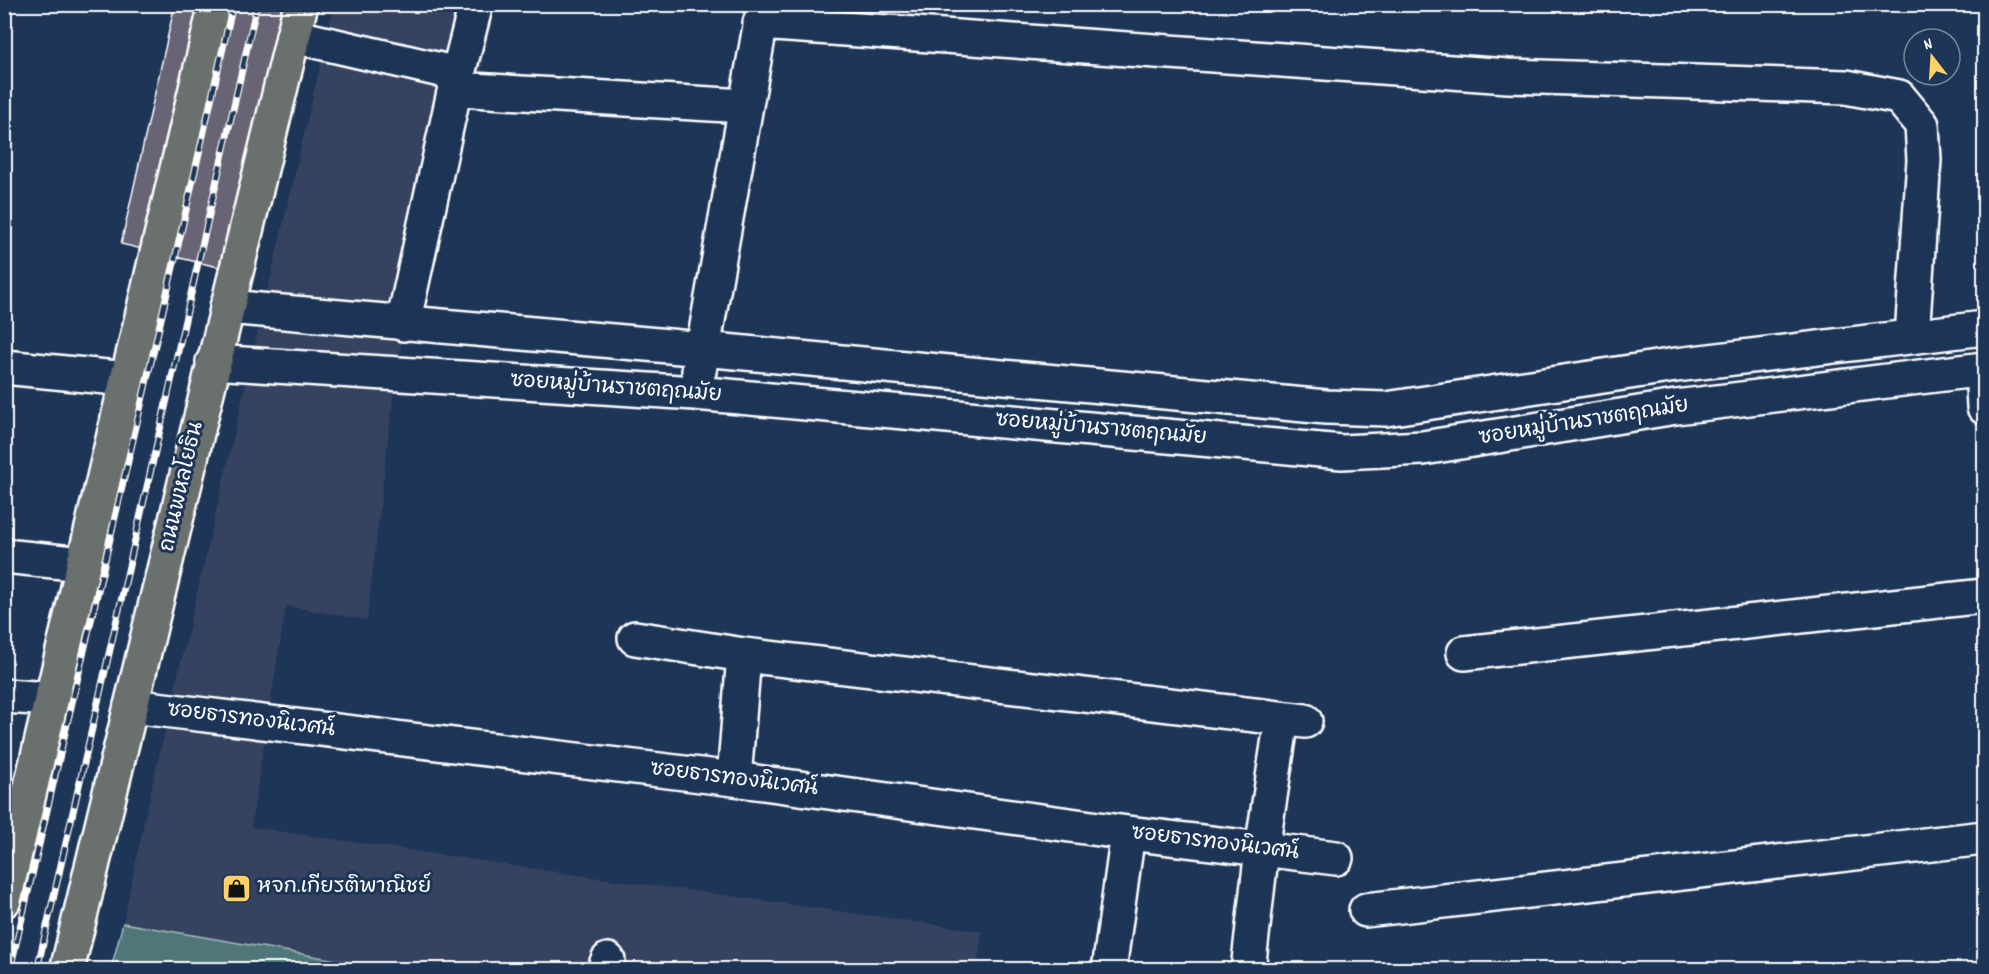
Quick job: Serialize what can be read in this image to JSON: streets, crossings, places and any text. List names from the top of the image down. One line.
{"streets":{"main road":["ถนนพหลโยธิน"],"street":["ซอยหมู่บ้านราชตฤณมัย","ซอยธารทองนิเวศน์"]},"crossings":[["ซอยหมู่บ้านราชตฤณมัย","ถนนพหลโยธิน"],["ถนนพหลโยธิน","ซอยธารทองนิเวศน์"]],"places":{"shop":["หจก.เกียรติพาณิชย์"]},"north":"top"}
